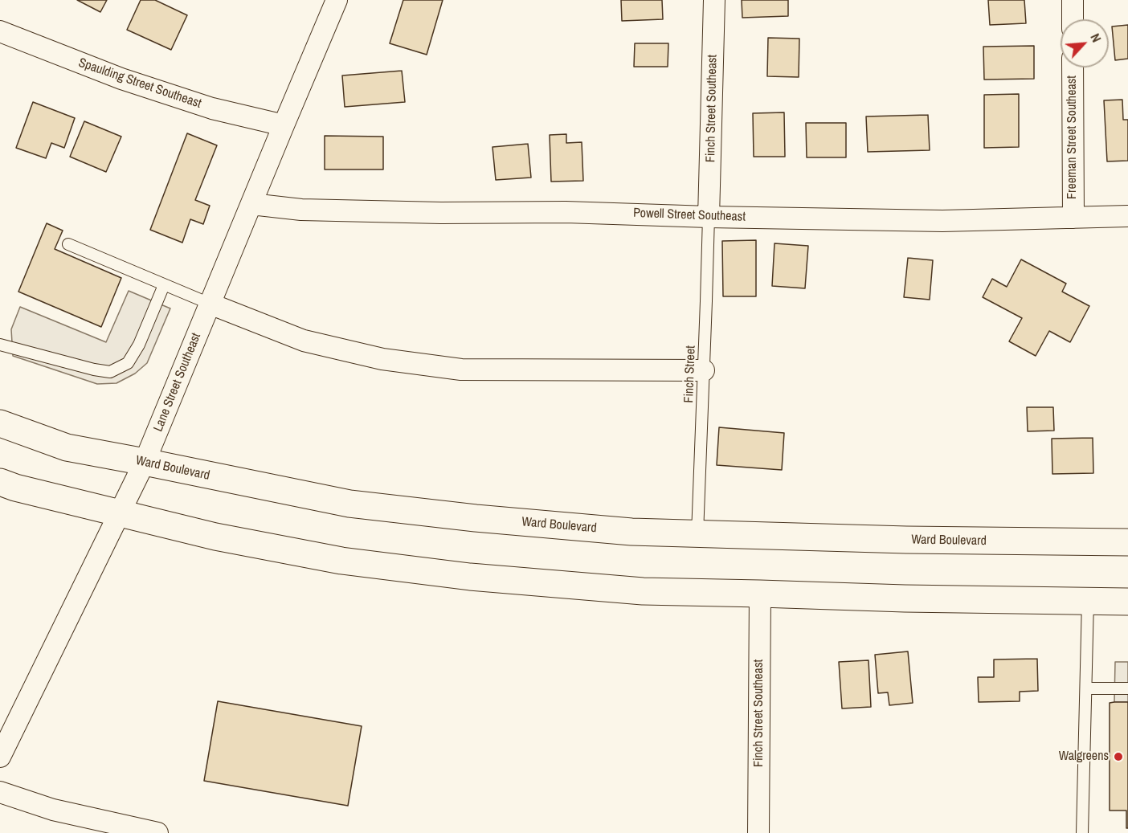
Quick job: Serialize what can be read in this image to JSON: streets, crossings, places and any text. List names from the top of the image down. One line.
{"streets":{"highway":["Ward Boulevard"],"street":["Spaulding Street Southeast","Finch Street Southeast","Freeman Street Southeast","Powell Street Southeast","Lane Street Southeast"],"lane":["Finch Street"]},"crossings":[["Spaulding Street Southeast","Lane Street Southeast"],["Finch Street Southeast","Powell Street Southeast"],["Finch Street Southeast","Finch Street"],["Freeman Street Southeast","Powell Street Southeast"],["Powell Street Southeast","Finch Street"],["Powell Street Southeast","Lane Street Southeast"],["Finch Street","Ward Boulevard"],["Lane Street Southeast","Ward Boulevard"]],"places":["Walgreens"],"north":"top right"}
